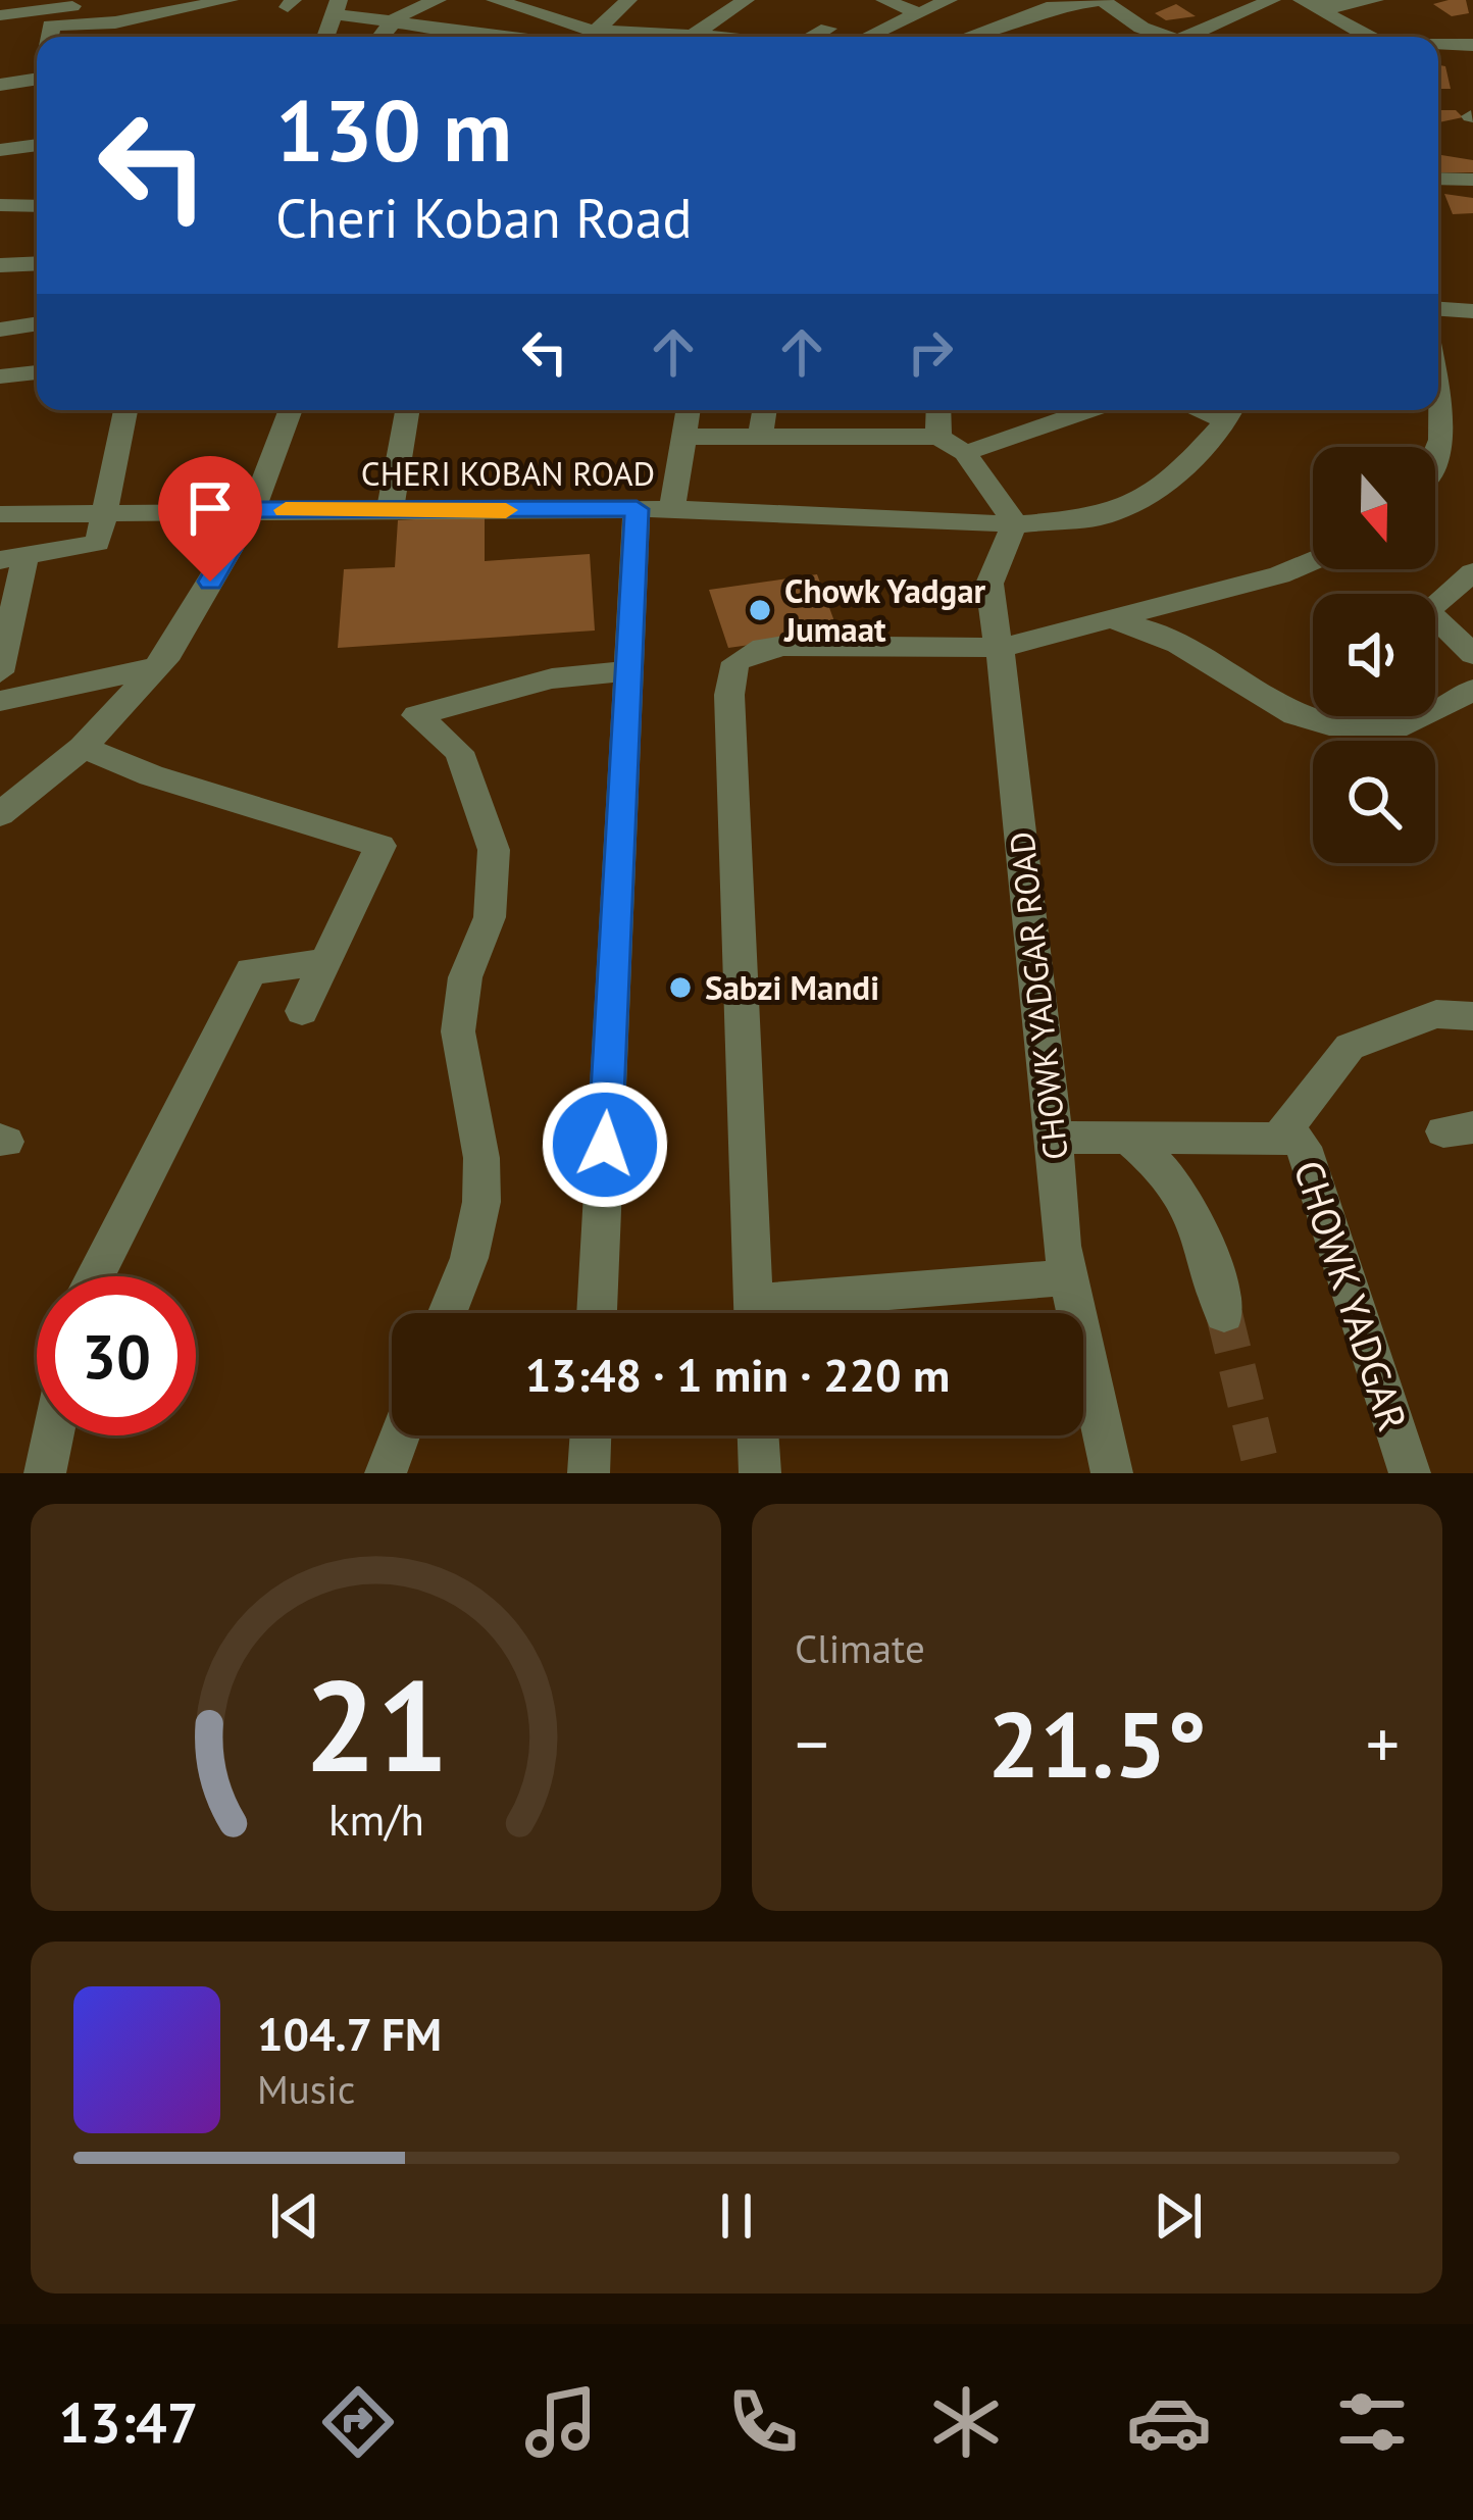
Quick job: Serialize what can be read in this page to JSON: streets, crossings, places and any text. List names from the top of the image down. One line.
{"streets":{"street":["CHERI KOBAN ROAD","CHOWK YADGAR ROAD","CHOWK YADGAR"]},"crossings":[["CHERI KOBAN ROAD","CHOWK YADGAR ROAD"],["CHOWK YADGAR ROAD","CHOWK YADGAR"]],"places":["Chowk Yadgar Jumaat","Sabzi Mandi"],"north":"bottom","page":{"turn":["130 m","Cheri Koban Road"],"limit":"30","trip":"13:48 · 1 min · 220 m","tile":"Climate","heat":["−","21.5°","+"],"song":["104.7 FM","Music"],"tabs":"13:47","gauge":["21","km/h"]}}
